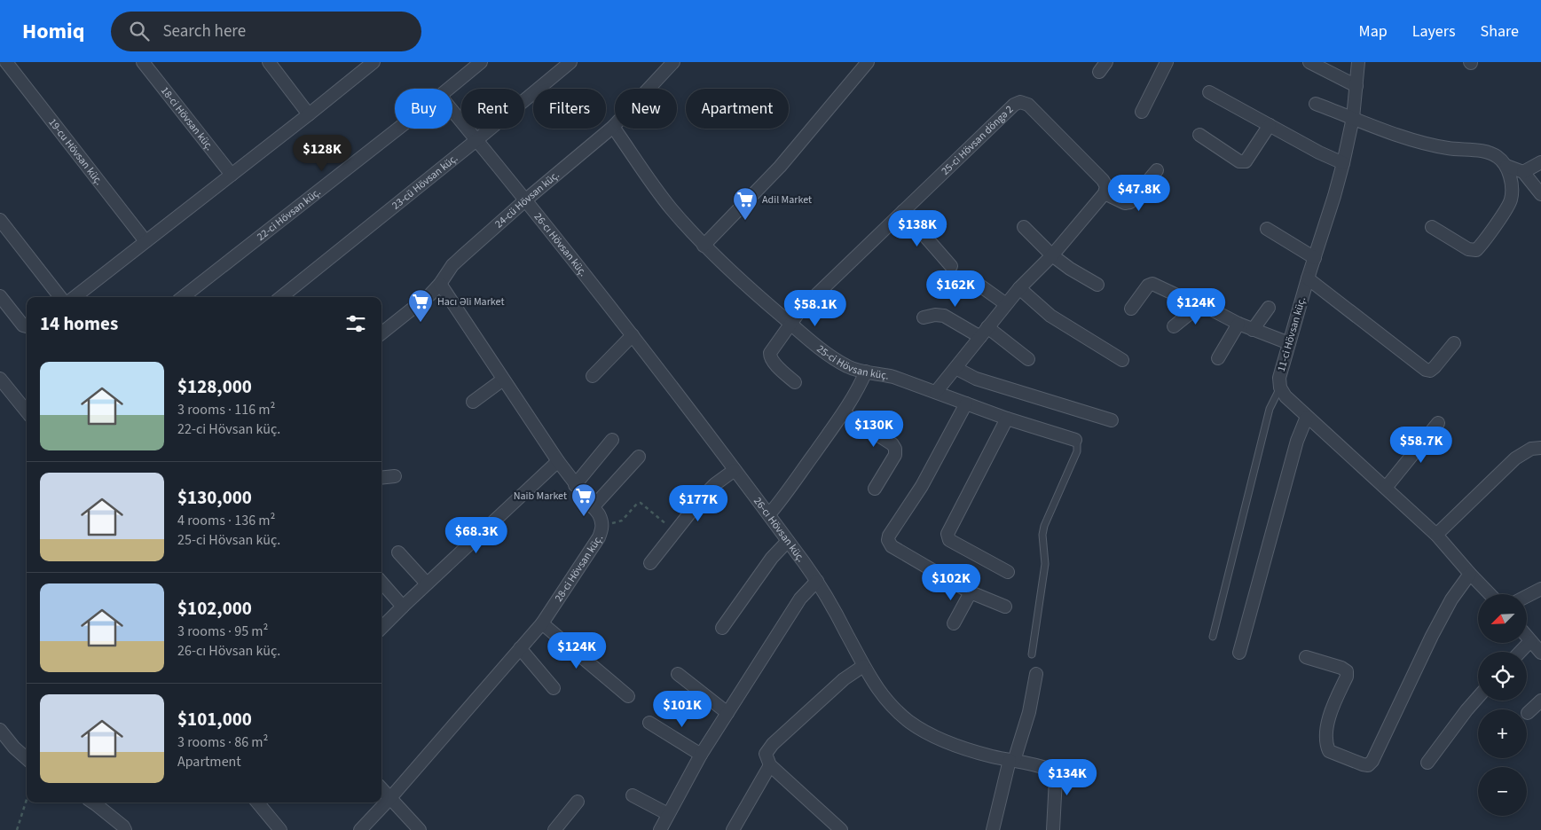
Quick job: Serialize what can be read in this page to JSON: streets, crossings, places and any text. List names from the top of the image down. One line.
{"streets":{"street":["18-ci Hövsan küç.","25-ci Hövsan döngə 2","19-cu Hövsan küç.","23-cü Hövsan küç.","24-cü Hövsan küç.","22-ci Hövsan küç.","26-cı Hövsan küç.","11-ci Hövsan küç.","25-ci Hövsan küç.","28-ci Hövsan küç."]},"crossings":[["25-ci Hövsan döngə 2","25-ci Hövsan küç."],["23-cü Hövsan küç.","26-cı Hövsan küç."],["24-cü Hövsan küç.","26-cı Hövsan küç."],["24-cü Hövsan küç.","25-ci Hövsan küç."],["24-cü Hövsan küç.","28-ci Hövsan küç."]],"places":{"supermarket":["Adil Market","Hacı Əli Market","Naib Market"]},"north":"bottom left","page":{"header":"Homiq","search":"Search here","nav":["Map","Layers","Share"],"chip":["Buy","Rent","Filters","New","Apartment"],"price":["$128K","$47.8K","$138K","$162K","$124K","$58.1K","$130K","$58.7K","$177K","$68.3K","$102K","$124K","$101K","$134K"],"heading":"14 homes","list":[{"name":"$128,000","note":"3 rooms · 116 m² · 22-ci Hövsan küç."},{"name":"$130,000","note":"4 rooms · 136 m² · 25-ci Hövsan küç."},{"name":"$102,000","note":"3 rooms · 95 m² · 26-cı Hövsan küç."},{"name":"$101,000","note":"3 rooms · 86 m² · Apartment"}],"map_buttons":["+","−"]}}
